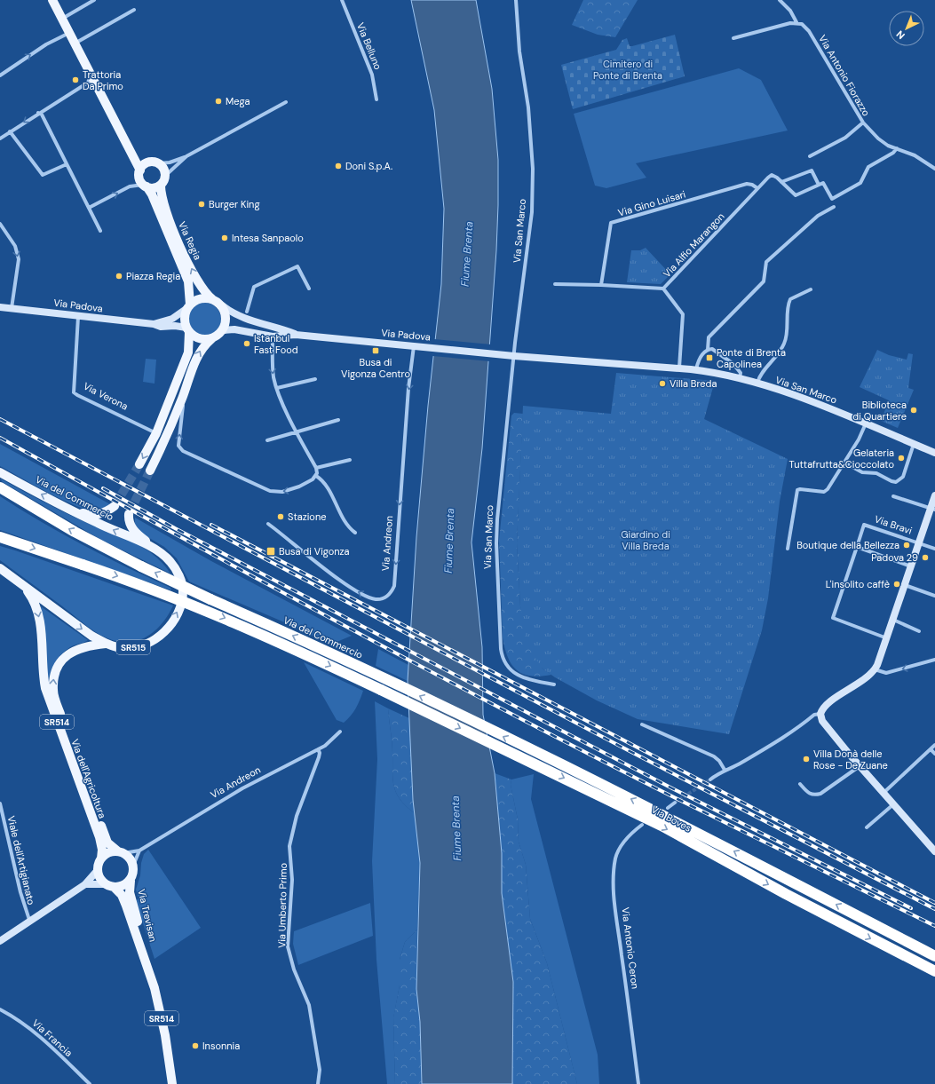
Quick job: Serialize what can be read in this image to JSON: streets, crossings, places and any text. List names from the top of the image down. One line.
{"streets":{"highway":["Via del Commercio","Via Boves"],"main road":["Via San Marco","Via Regia","Via Padova","Via Bravi","SR515","SR514","Via dell'Agricoltura","Via Trevisan"],"street":["Via Belluno","Via Antonio Fiorazzo","Via Gino Luisari","Via Alfio Marangon","Via Verona","Via Andreon","Viale dell'Artigianato","Via Umberto Primo","Via Antonio Ceron","Via Francia"]},"crossings":[["Via Gino Luisari","Via Alfio Marangon"],["Via San Marco","Via Alfio Marangon"],["Via San Marco","Via Padova"],["Via Regia","Via Padova"],["Via Padova","Via Verona"],["Via Padova","Via Andreon"],["Via del Commercio","SR515"],["Via del Commercio","Via dell'Agricoltura"],["Via del Commercio","Via Boves"],["Via Andreon","SR514"],["Via Andreon","Via dell'Agricoltura"],["Via Andreon","Via Umberto Primo"],["Via Andreon","Via Trevisan"],["SR514","Via dell'Agricoltura"],["SR514","Via Trevisan"],["Via dell'Agricoltura","Via Trevisan"]],"water":["Fiume Brenta"],"parks":["Cimitero di Ponte di Brenta","Giardino di Villa Breda"],"places":{"other":["Trattoria Da Primo","Mega","Doni S.p.A.","Burger King","Intesa Sanpaolo","Piazza Regia","Istanbul Fast Food","Villa Breda","Biblioteca di Quartiere","Gelateria Tuttafrutta&Cioccolato","Stazione","Boutique della Bellezza","Padova 29","L'insolito caffè","Villa Donà delle Rose - De Zuane","Insonnia"],"transit":["Busa di Vigonza Centro","Ponte di Brenta Capolinea","Busa di Vigonza"]},"north":"bottom left"}
